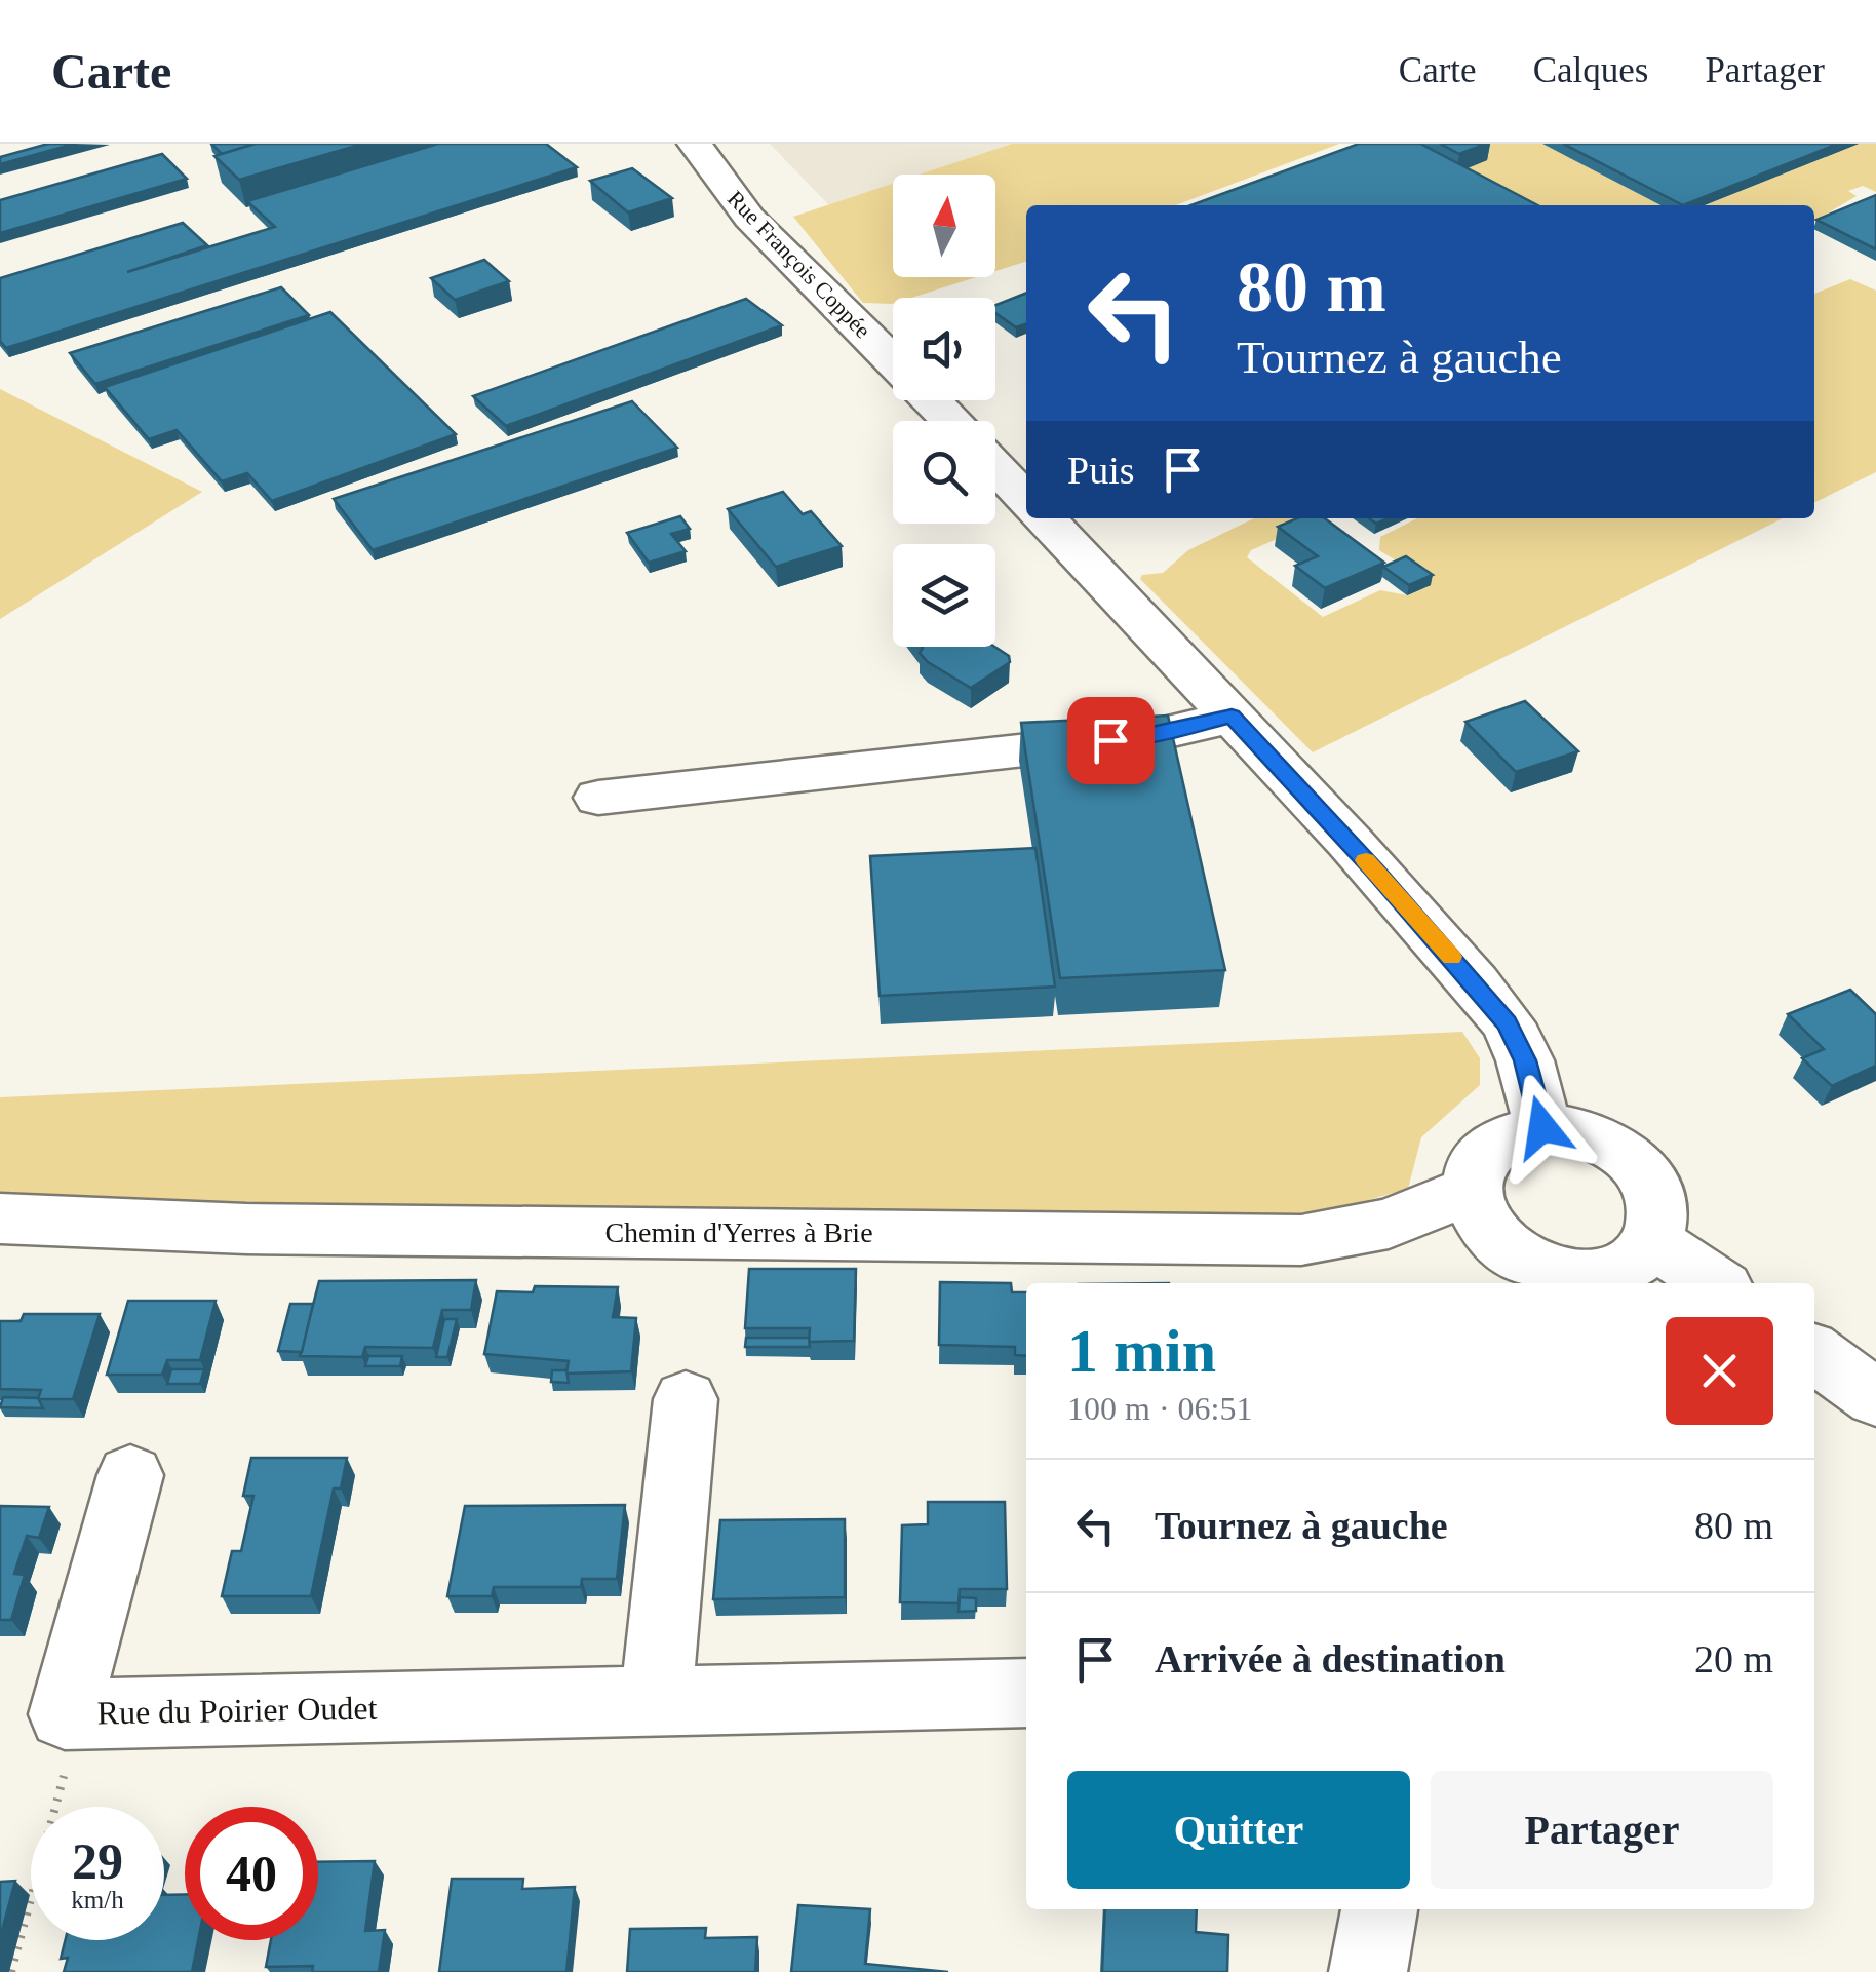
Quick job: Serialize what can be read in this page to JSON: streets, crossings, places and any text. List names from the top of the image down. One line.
{"streets":{"street":["Rue François Coppée","Chemin d'Yerres à Brie","Rue du Poirier Oudet"]},"north":"top","page":{"header":"Carte","nav":["Carte","Calques","Partager"],"turn":["80 m","Tournez à gauche"],"then":"Puis","heading":["1 min","100 m · 06:51"],"list":[{"name":"Tournez à gauche","value":"80 m"},{"name":"Arrivée à destination","value":"20 m"}],"buttons":["Quitter","Partager"],"speed":"29 km/h","limit":"40"}}
